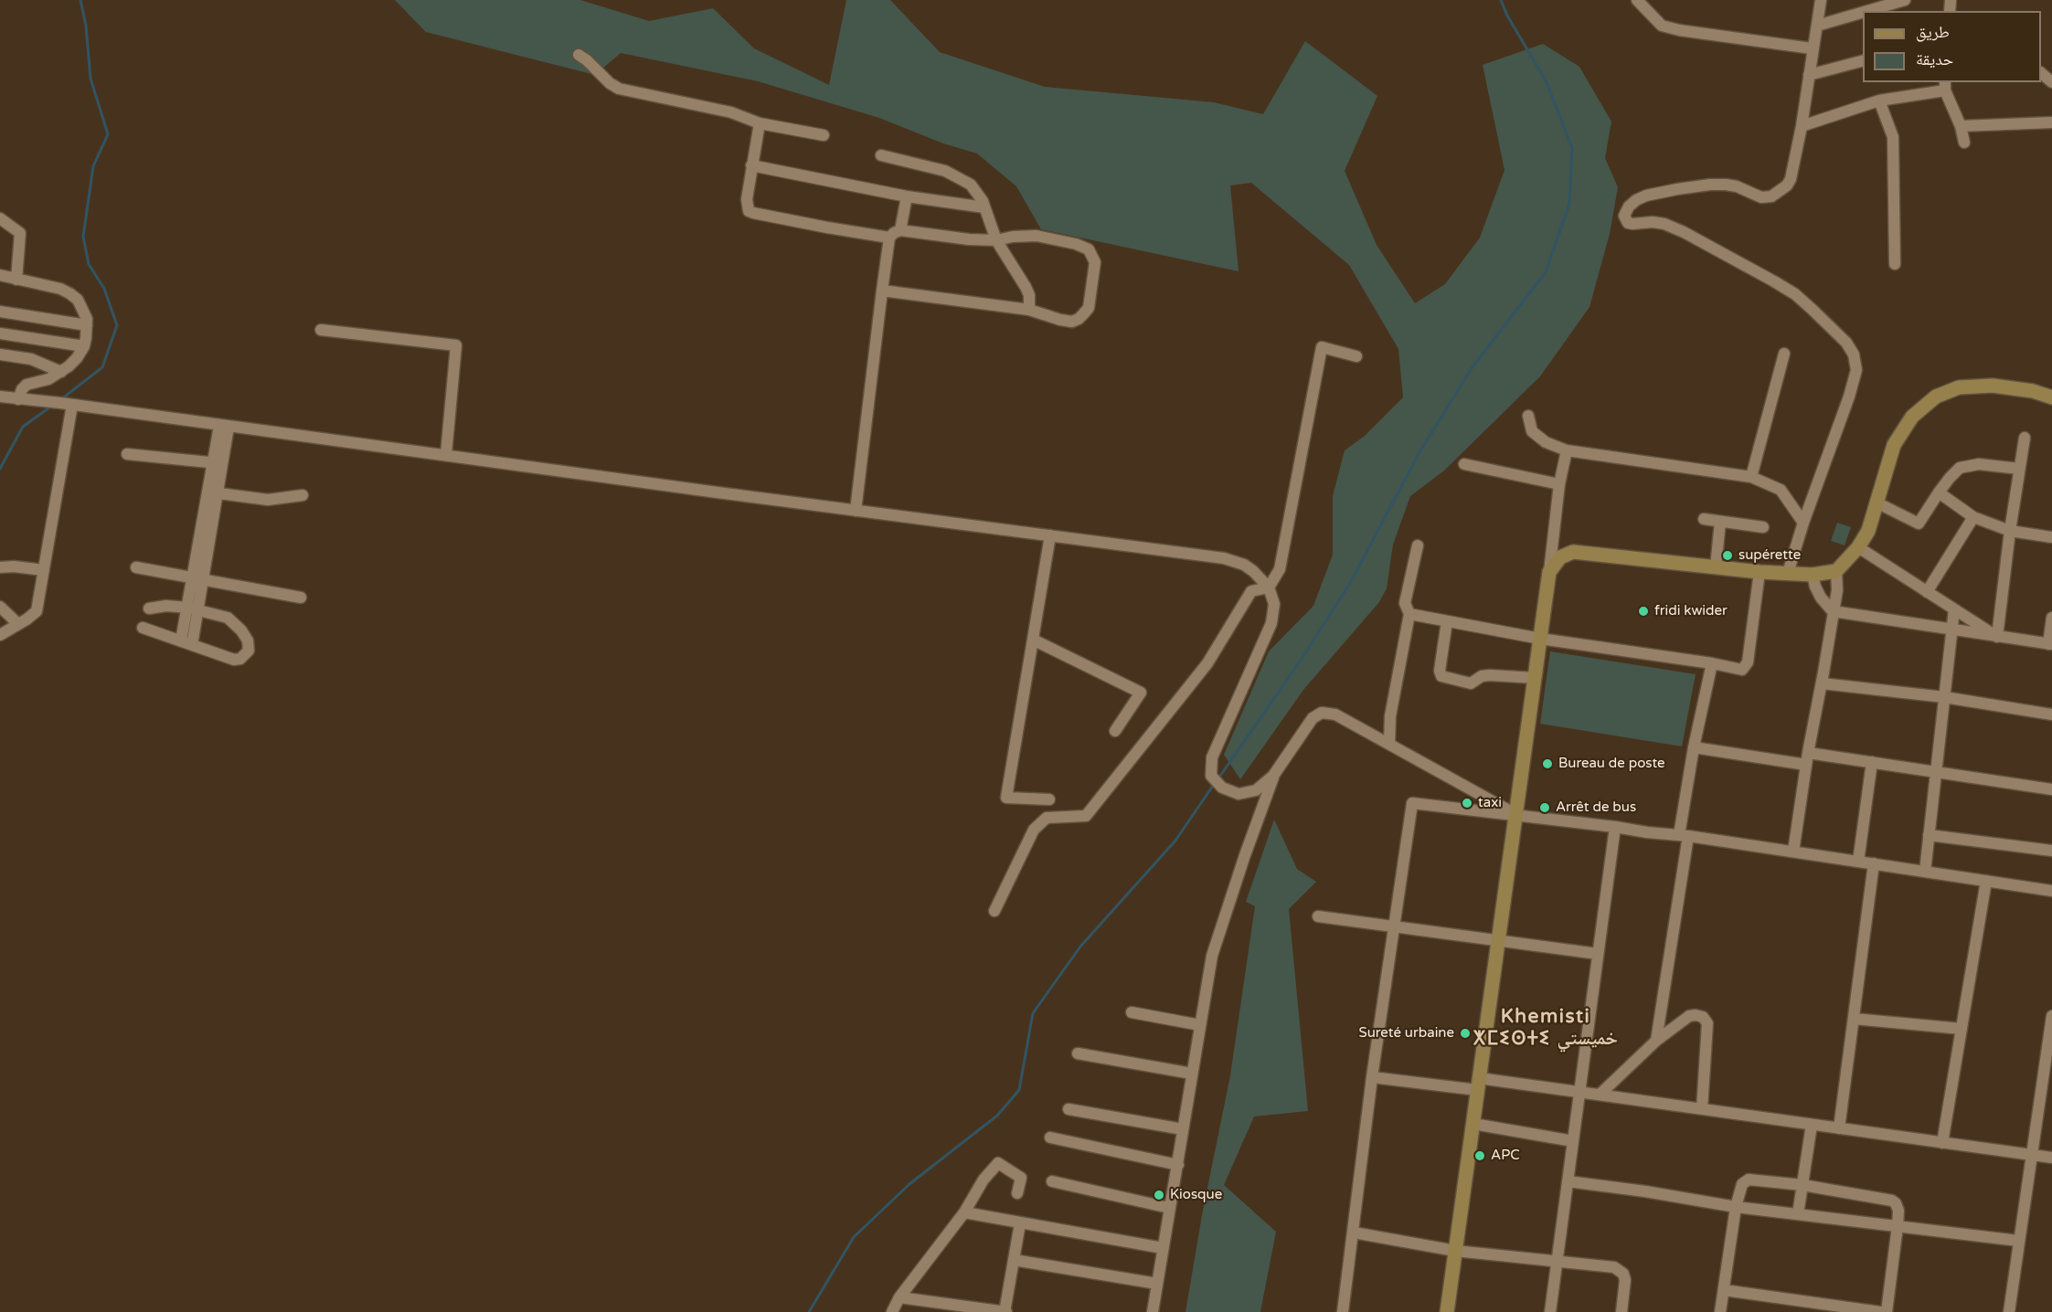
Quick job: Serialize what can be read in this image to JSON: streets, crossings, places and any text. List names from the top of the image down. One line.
{"districts":["Khemisti ⵅⵎⵉⵙⵜⵉ خميستي"],"places":["supérette","fridi kwider","Bureau de poste","taxi","Arrêt de bus","Sureté urbaine","APC","Kiosque"],"legend":["طريق","حديقة"]}
